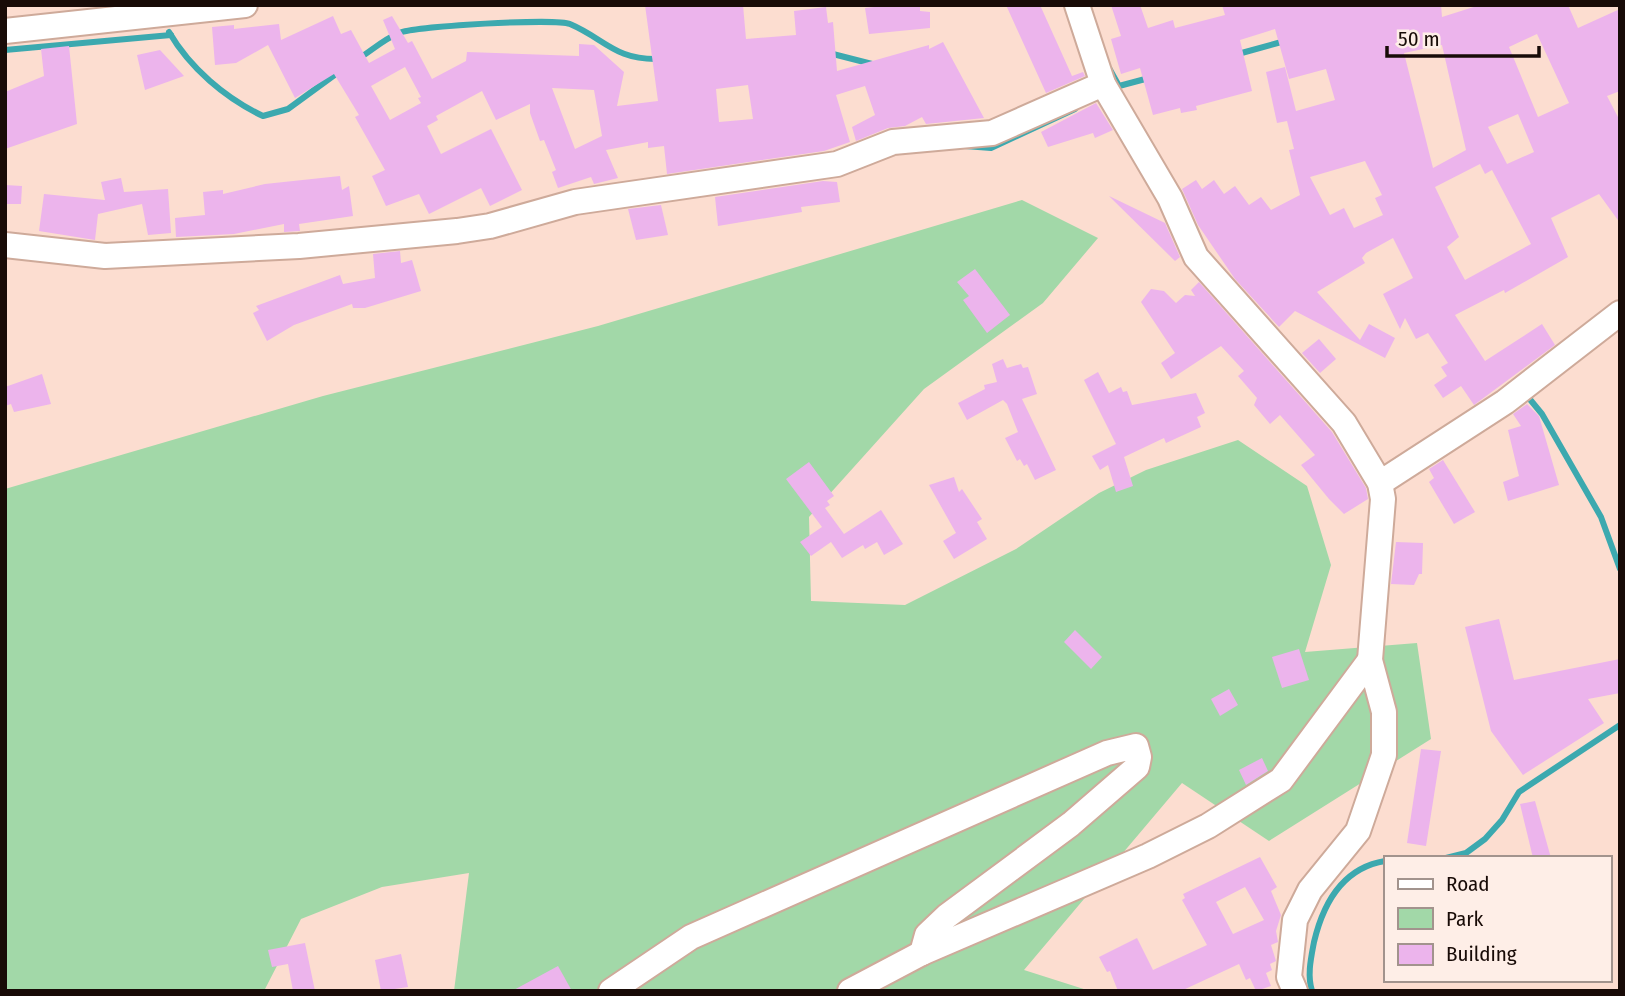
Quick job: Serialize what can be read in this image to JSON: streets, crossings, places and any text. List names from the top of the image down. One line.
{"legend":["Road","Park","Building"],"scale_bar":"50 m"}
